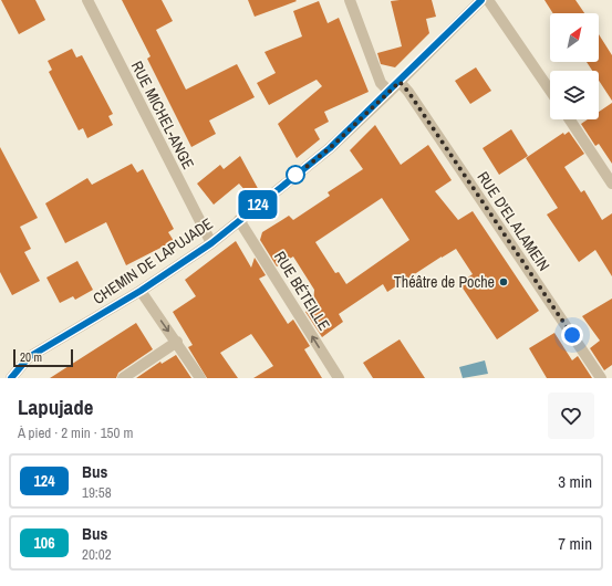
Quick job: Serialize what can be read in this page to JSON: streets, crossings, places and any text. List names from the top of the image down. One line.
{"streets":{"street":["RUE MICHEL-ANGE","RUE D'EL ALAMEIN","CHEMIN DE LAPUJADE","RUE BÉTEILLE"]},"crossings":[["RUE MICHEL-ANGE","CHEMIN DE LAPUJADE"],["RUE D'EL ALAMEIN","CHEMIN DE LAPUJADE"],["CHEMIN DE LAPUJADE","RUE BÉTEILLE"]],"one_way":["RUE BÉTEILLE"],"places":["Théâtre de Poche"],"lines":["bus line 124"],"scale_bar":"20 m","north":"top right","page":{"on_map":"124","scale":"20 m","heading":["Lapujade","À pied · 2 min · 150 m"],"list":[{"mark":"124","name":"Bus","note":"19:58","value":"3 min"},{"mark":"106","name":"Bus","note":"20:02","value":"7 min"}]}}
